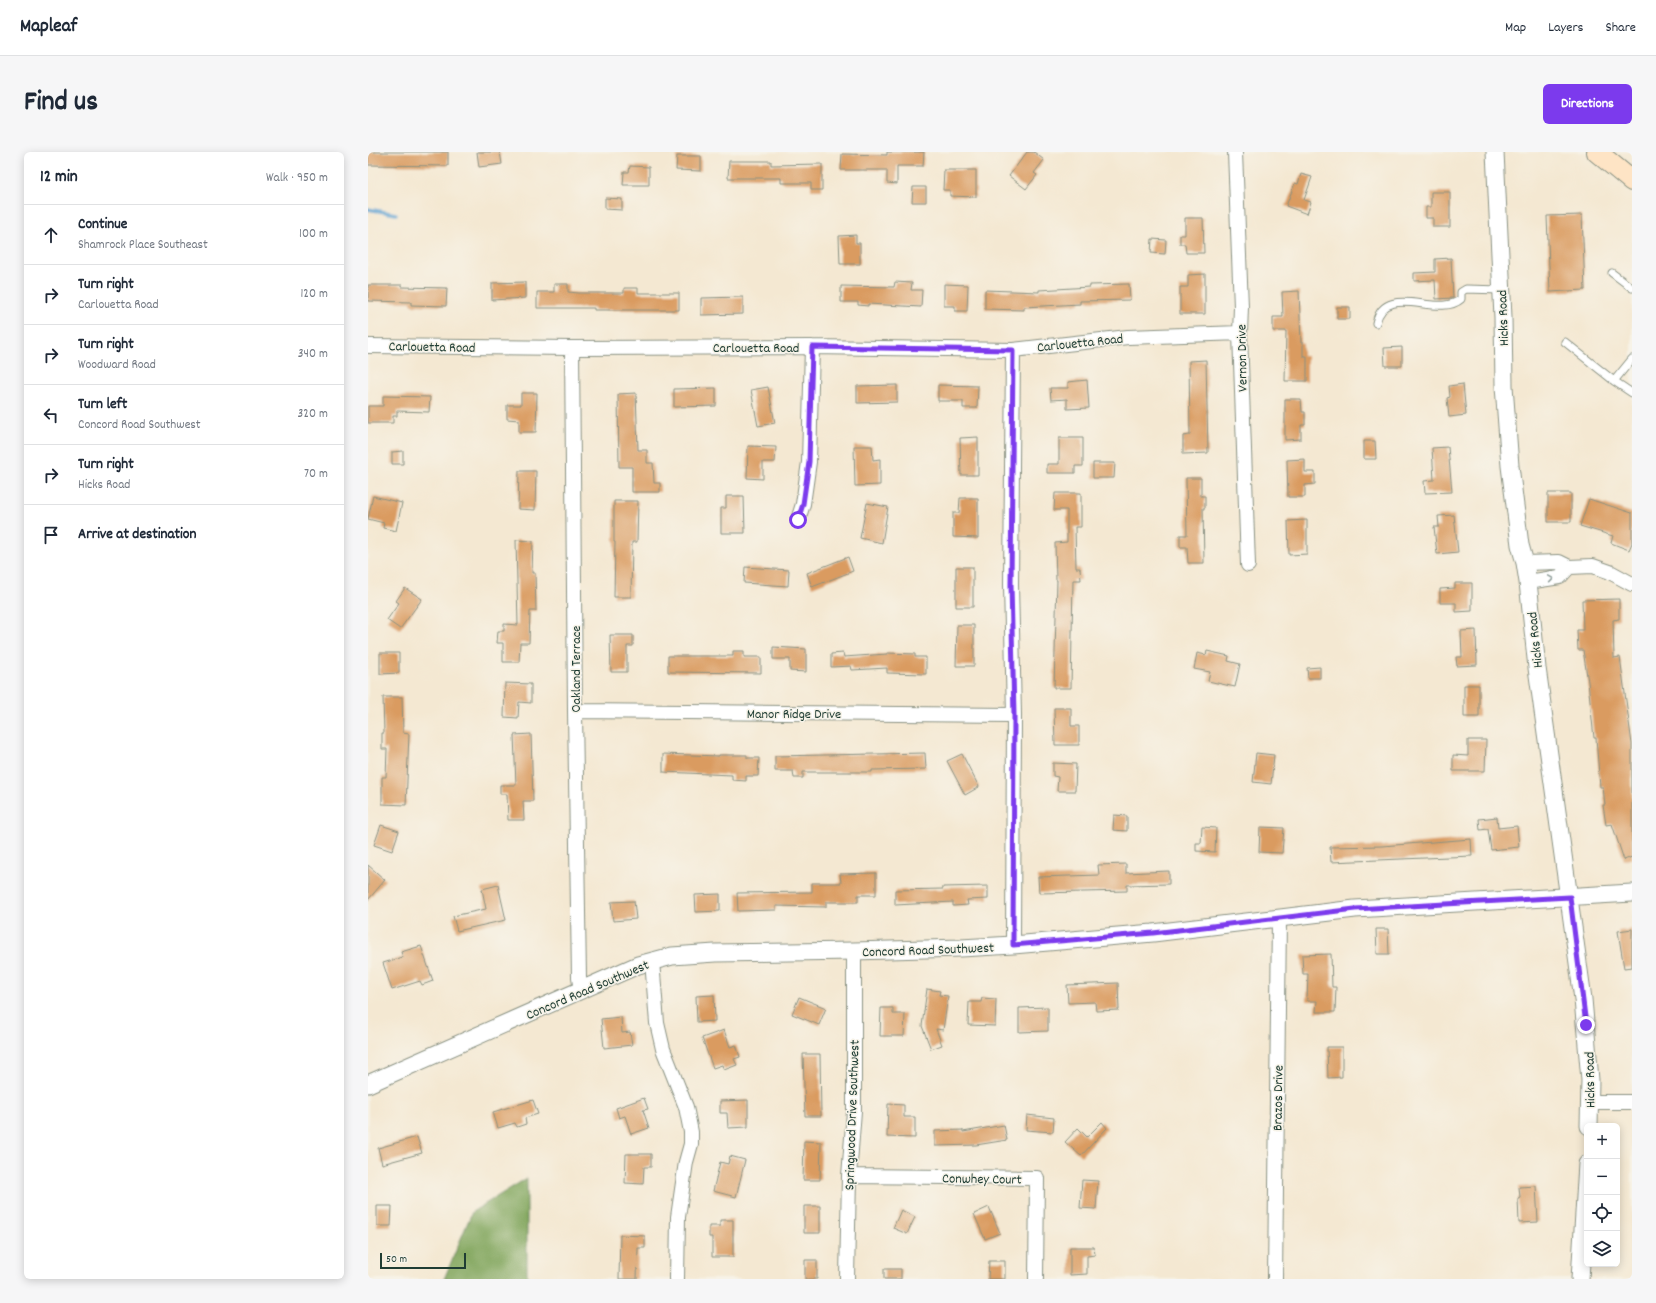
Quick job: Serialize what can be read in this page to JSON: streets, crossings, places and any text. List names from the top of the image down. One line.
{"streets":{"street":["Hicks Road","Carlouetta Road","Vernon Drive","Oakland Terrace","Manor Ridge Drive","Concord Road Southwest","Brazos Drive","Springwood Drive Southwest","Conwhey Court"]},"crossings":[["Hicks Road","Concord Road Southwest"],["Carlouetta Road","Vernon Drive"],["Carlouetta Road","Oakland Terrace"],["Oakland Terrace","Manor Ridge Drive"],["Oakland Terrace","Concord Road Southwest"],["Concord Road Southwest","Brazos Drive"],["Concord Road Southwest","Springwood Drive Southwest"],["Springwood Drive Southwest","Conwhey Court"]],"scale_bar":"50 m","page":{"header":"Mapleaf","nav":["Map","Layers","Share"],"title":"Find us","buttons":"Directions","heading":["12 min","Walk · 950 m"],"list":[["Continue","Shamrock Place Southeast","100 m"],["Turn right","Carlouetta Road","120 m"],["Turn right","Woodward Road","340 m"],["Turn left","Concord Road Southwest","320 m"],["Turn right","Hicks Road","70 m"],"Arrive at destination"],"map_buttons":["+","−"],"scale":"50 m"}}
